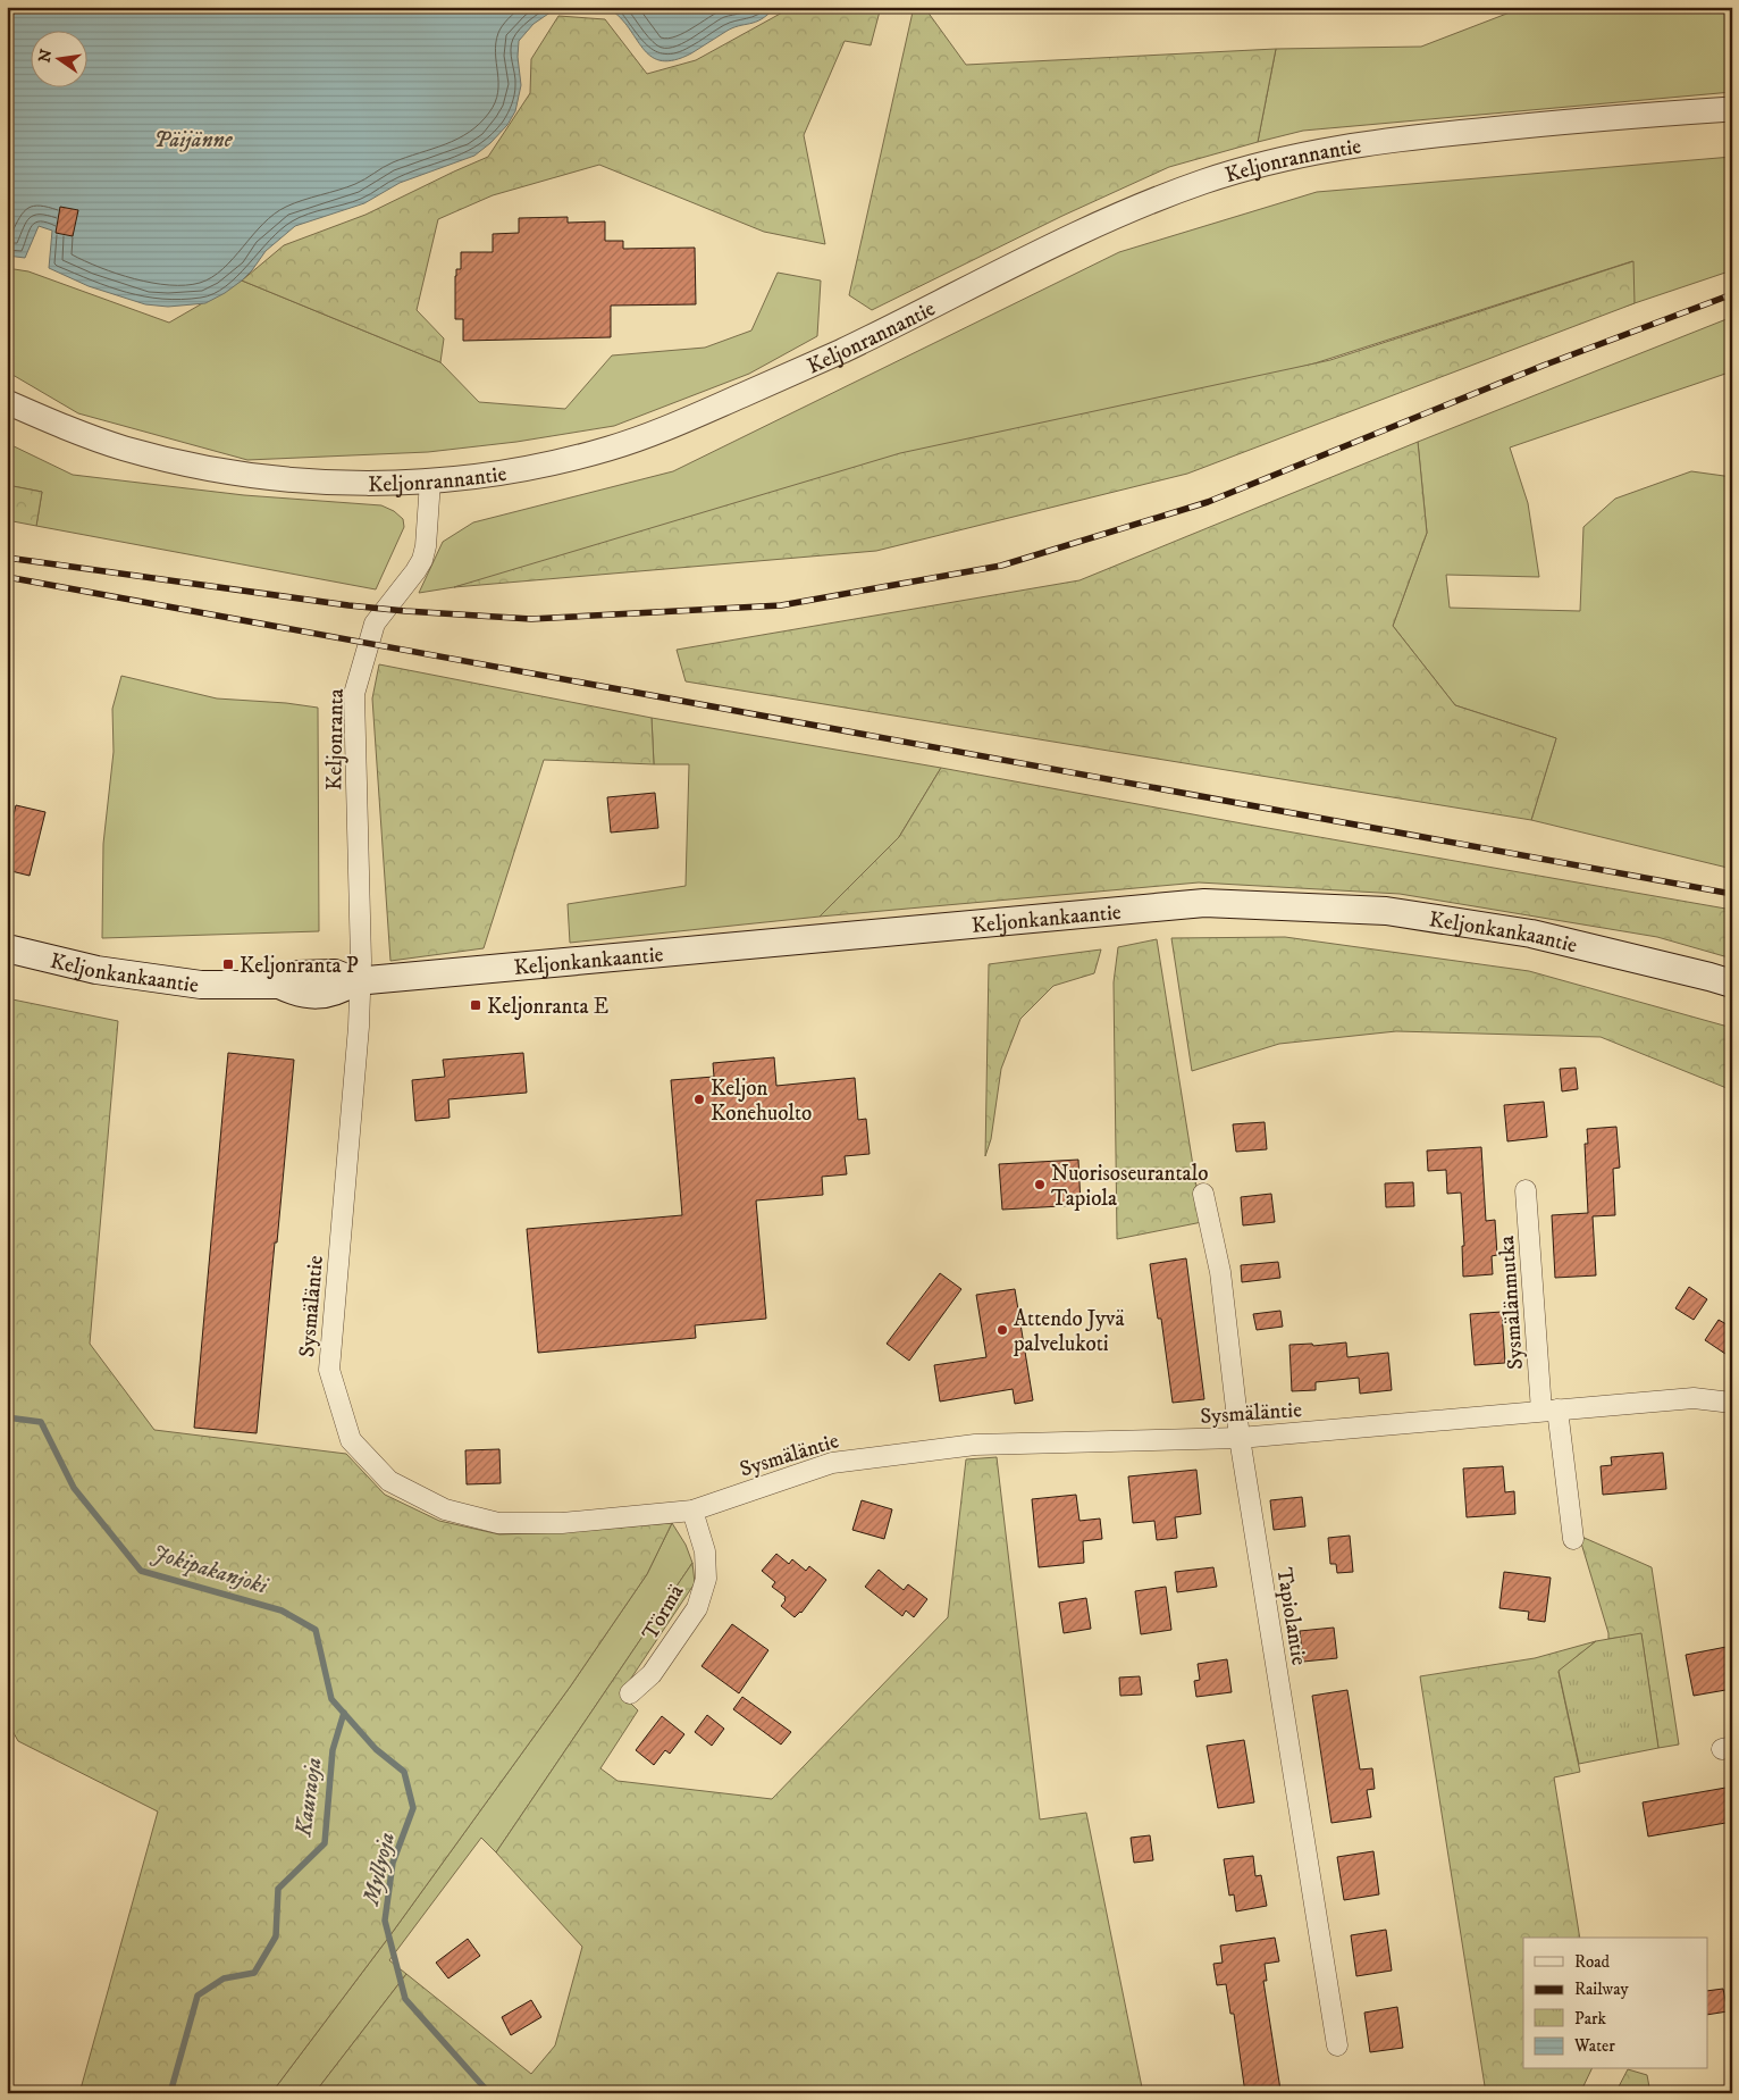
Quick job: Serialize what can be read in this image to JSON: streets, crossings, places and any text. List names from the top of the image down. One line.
{"streets":{"main road":["Keljonkankaantie"],"street":["Keljonrannantie","Keljonranta","Sysmälänmutka","Sysmäläntie","Törmä","Tapiolantie"]},"crossings":[["Keljonrannantie","Keljonranta"],["Keljonranta","Keljonkankaantie"],["Keljonranta","Sysmäläntie"],["Keljonkankaantie","Sysmäläntie"],["Sysmälänmutka","Sysmäläntie"],["Sysmäläntie","Törmä"],["Sysmäläntie","Tapiolantie"]],"water":["Päijänne","Jokipakanjoki","Kauraoja","Myllyoja"],"places":{"transit":["Keljonranta P","Keljonranta E"],"other":["Keljon Konehuolto","Nuorisoseurantalo Tapiola","Attendo Jyvä palvelukoti"]},"legend":["Road","Railway","Park","Water"],"north":"left"}
